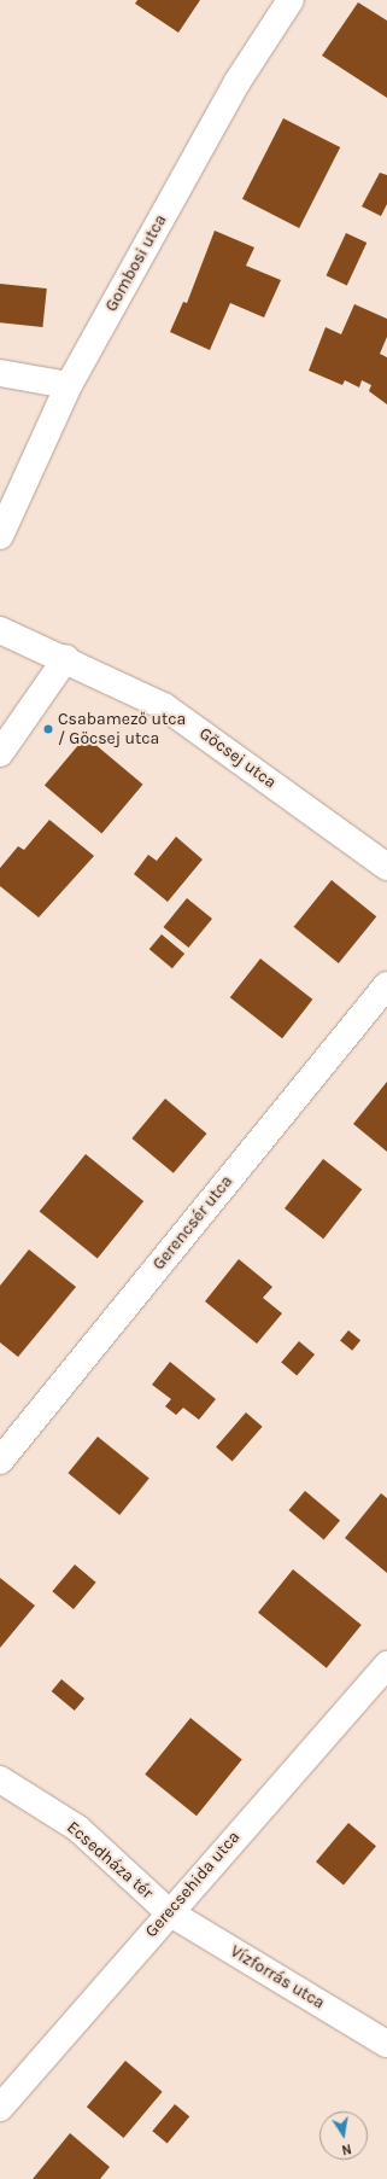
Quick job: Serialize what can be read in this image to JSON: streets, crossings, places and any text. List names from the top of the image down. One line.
{"streets":{"street":["Gombosi utca","Göcsej utca","Gerencsér utca","Ecsedháza tér","Gerecsehida utca","Vízforrás utca"]},"crossings":[["Ecsedháza tér","Gerecsehida utca"],["Ecsedháza tér","Vízforrás utca"],["Gerecsehida utca","Vízforrás utca"]],"places":["Csabamező utca / Göcsej utca"],"north":"bottom"}
